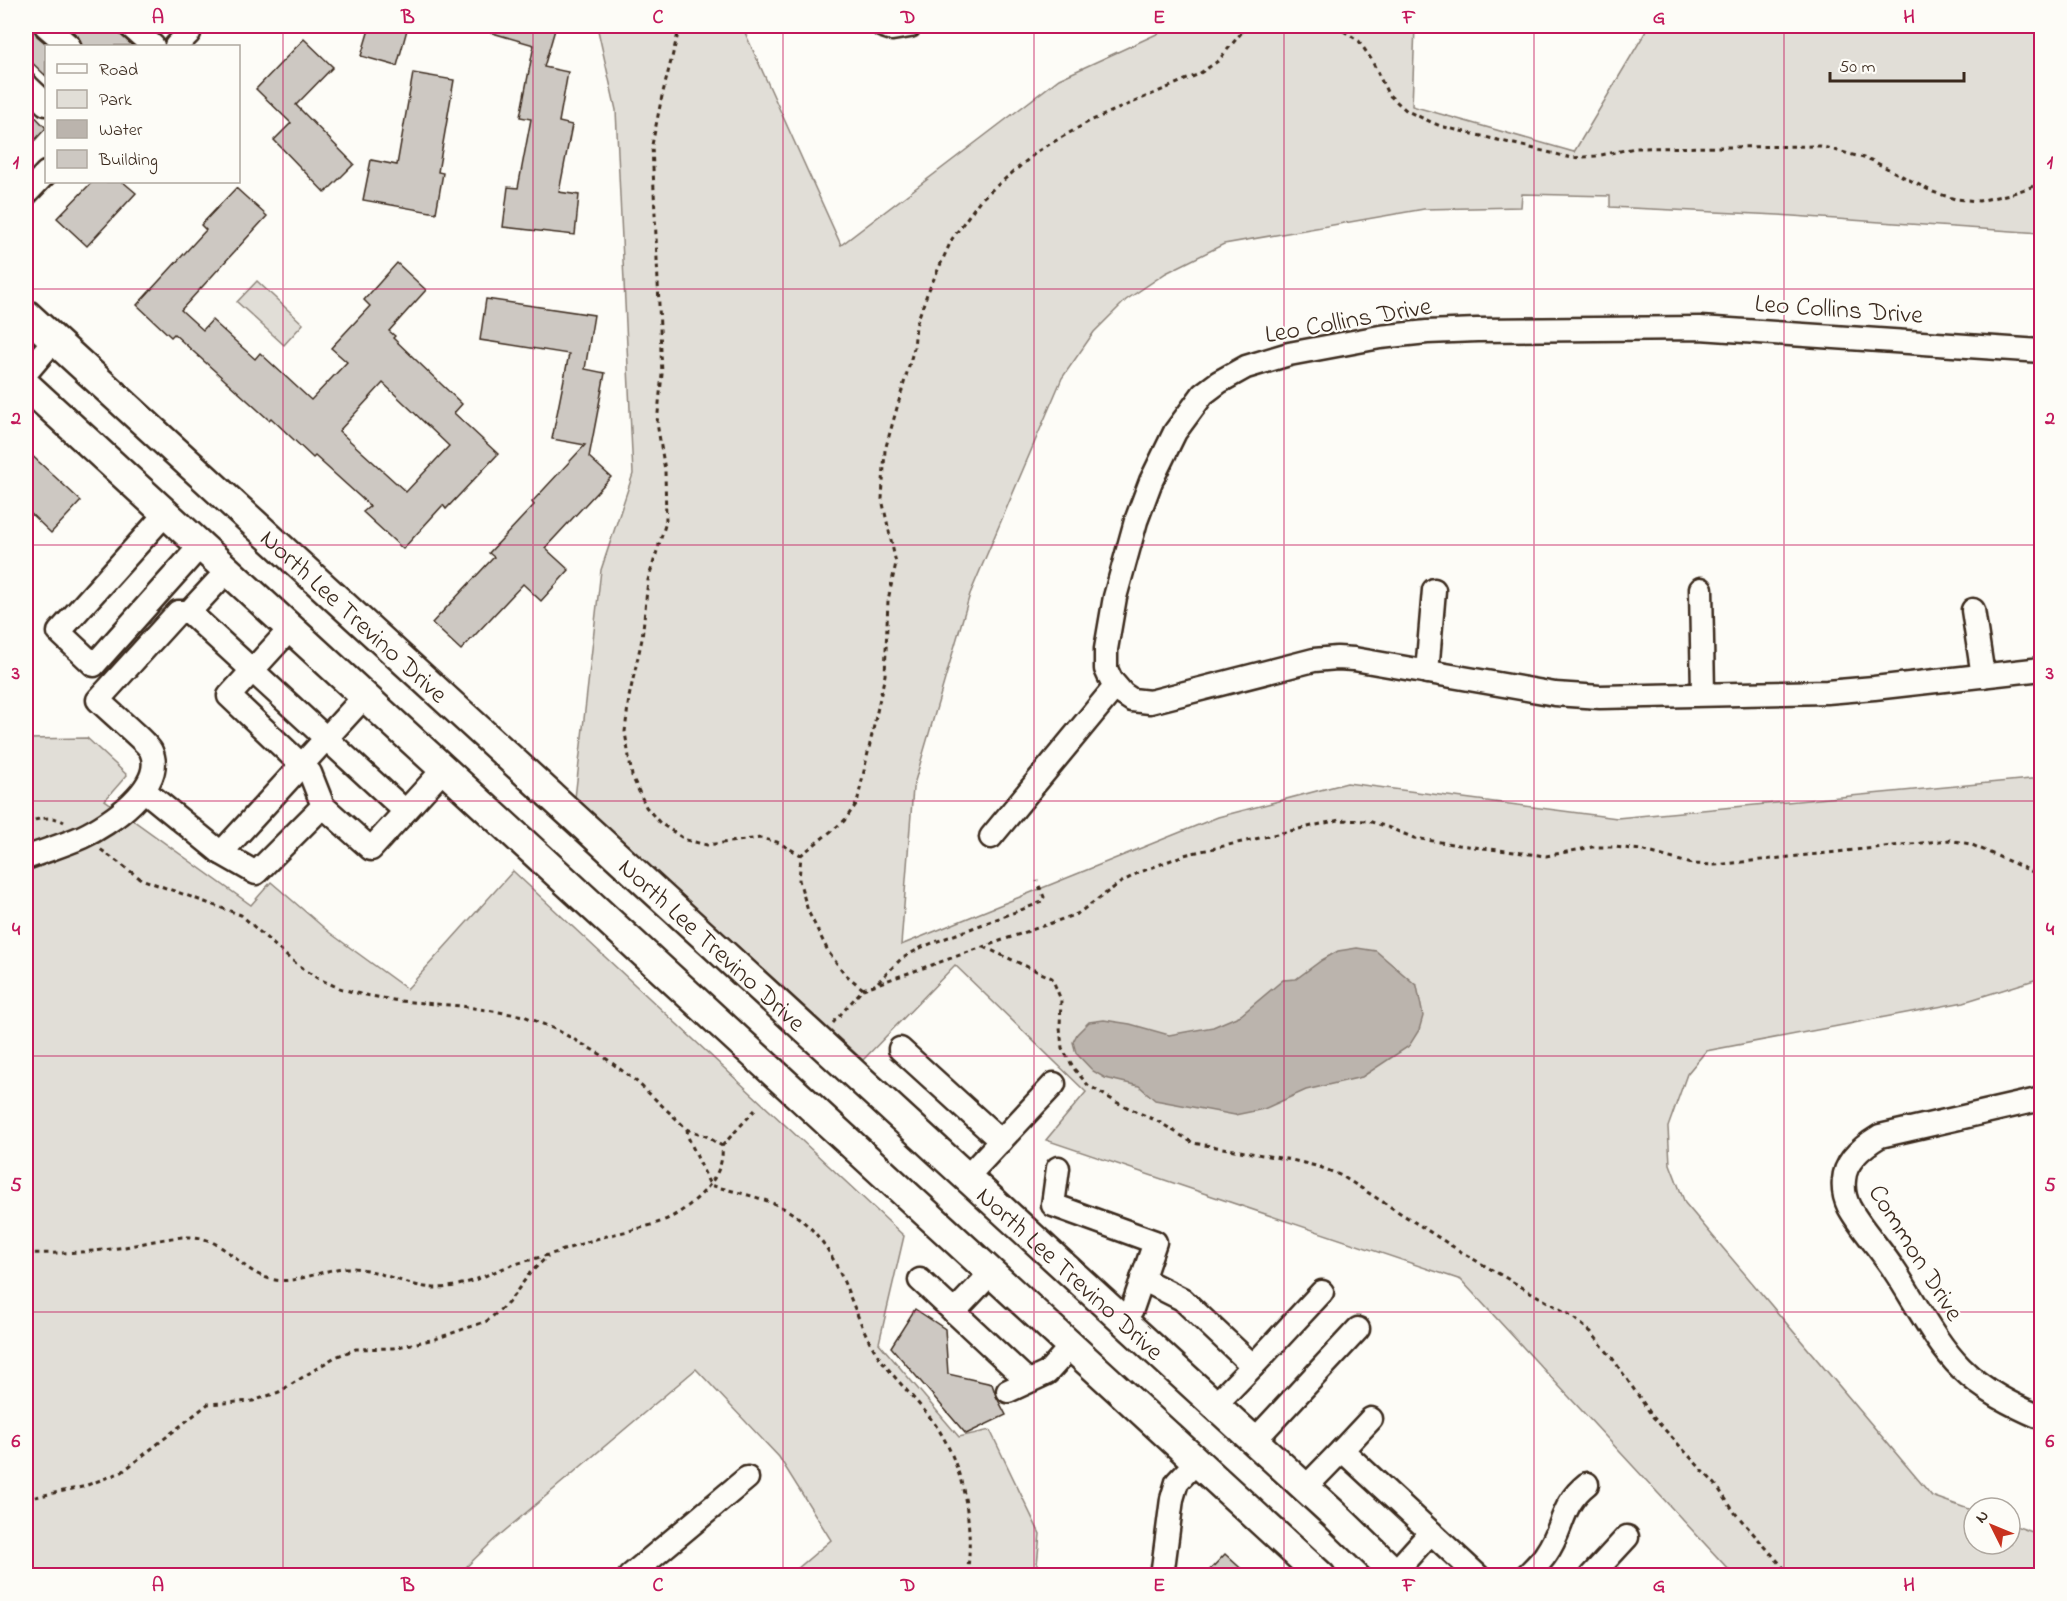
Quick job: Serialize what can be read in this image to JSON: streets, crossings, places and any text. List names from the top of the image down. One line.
{"streets":{"main road":["North Lee Trevino Drive"],"street":["Leo Collins Drive","Common Drive"]},"legend":["Road","Park","Water","Building"],"scale_bar":"50 m","north":"top left","grid":{"columns":["A","B","C","D","E","F","G","H"],"rows":["1","2","3","4","5","6"]}}
